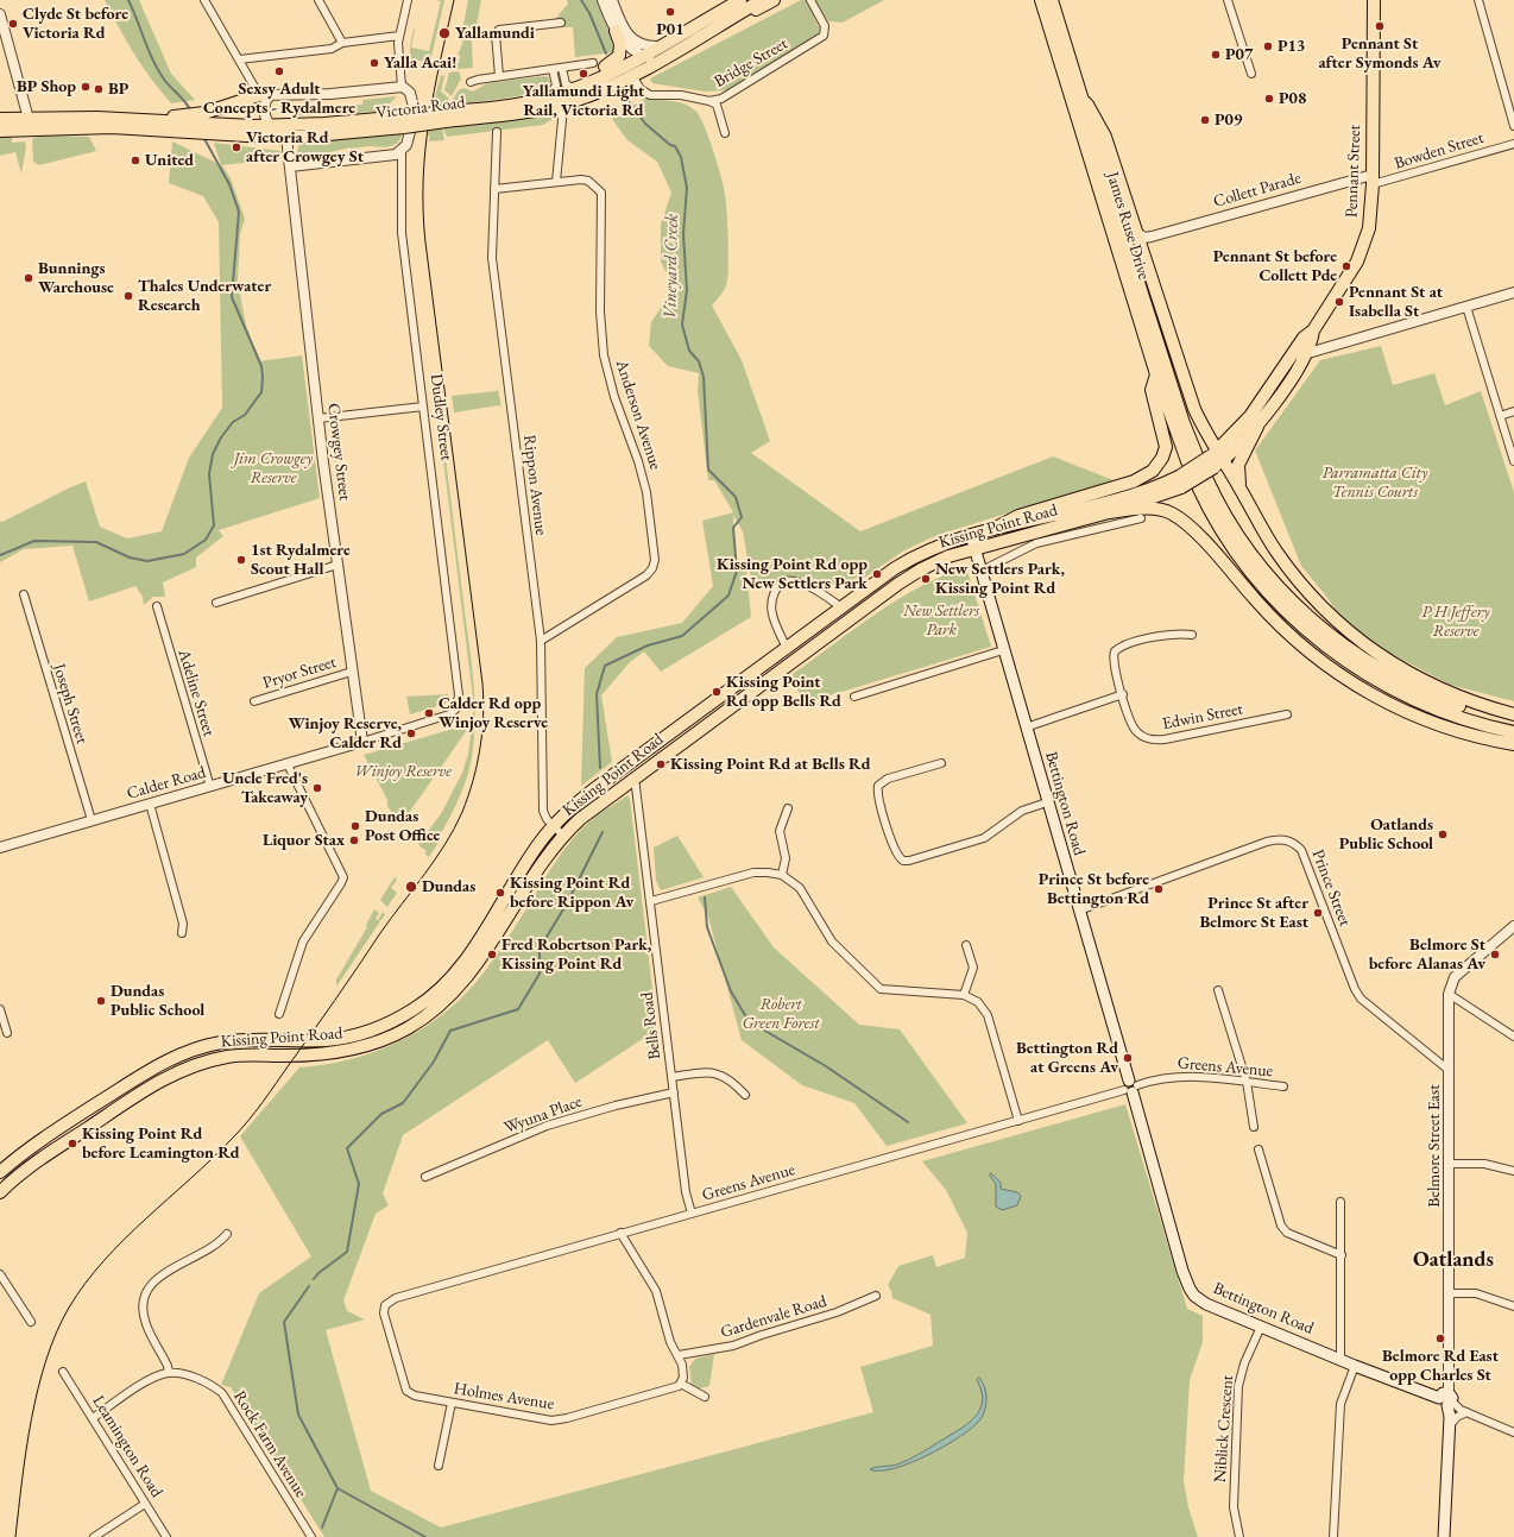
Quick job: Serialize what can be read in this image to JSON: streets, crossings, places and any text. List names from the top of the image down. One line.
{"streets":{"main road":["Victoria Road","Pennant Street","James Ruse Drive","Kissing Point Road","Bettington Road"],"street":["Bridge Street","Bowden Street","Collett Parade","Anderson Avenue","Dudley Street","Crowgey Street","Rippon Avenue","Pryor Street","Adeline Street","Joseph Street","Edwin Street","Calder Road","Prince Street","Bells Road","Greens Avenue","Wyuna Place","Belmore Street East","Gardenvale Road","Holmes Avenue","Niblick Crescent","Rock Farm Avenue","Leamington Road"]},"crossings":[["Bridge Street","Victoria Road"],["Victoria Road","Dudley Street"],["Victoria Road","Crowgey Street"],["Bowden Street","Pennant Street"],["Bowden Street","Collett Parade"],["Pennant Street","Collett Parade"],["Pennant Street","Kissing Point Road"],["Anderson Avenue","Rippon Avenue"],["Dudley Street","Calder Road"],["Crowgey Street","Pryor Street"],["Crowgey Street","Calder Road"],["Rippon Avenue","Kissing Point Road"],["Kissing Point Road","Bettington Road"],["Kissing Point Road","Bells Road"],["Adeline Street","Calder Road"],["Joseph Street","Calder Road"],["Bettington Road","Prince Street"],["Bettington Road","Greens Avenue"],["Bettington Road","Belmore Street East"],["Bettington Road","Niblick Crescent"],["Prince Street","Belmore Street East"],["Bells Road","Greens Avenue"],["Bells Road","Wyuna Place"],["Greens Avenue","Holmes Avenue"]],"districts":["Oatlands"],"water":["Vineyard Creek"],"parks":["Jim Crowgey Reserve","Parramatta City Tennis Courts","New Settlers Park","P H Jeffery Reserve","Winjoy Reserve","Robert Green Forest"],"places":["P01","Clyde St before Victoria Rd","Pennant St after Symonds Av","Yallamundi","P13","P07","Yalla Acai!","Sexsy Adult Concepts - Rydalmere","Yallamundi Light Rail, Victoria Rd","BP Shop","BP","P08","P09","Victoria Rd after Crowgey St","United","Pennant St before Collett Pde","Bunnings Warehouse","Thales Underwater Research","Pennant St at Isabella St","1st Rydalmere Scout Hall","Kissing Point Rd opp New Settlers Park","New Settlers Park, Kissing Point Rd","Kissing Point Rd opp Bells Rd","Calder Rd opp Winjoy Reserve","Winjoy Reserve, Calder Rd","Kissing Point Rd at Bells Rd","Uncle Fred's Takeaway","Dundas Post Office","Oatlands Public School","Liquor Stax","Dundas","Prince St before Bettington Rd","Kissing Point Rd before Rippon Av","Prince St after Belmore St East","Fred Robertson Park, Kissing Point Rd","Belmore St before Alanas Av","Dundas Public School","Bettington Rd at Greens Av","Kissing Point Rd before Leamington Rd","Belmore Rd East opp Charles St"]}
